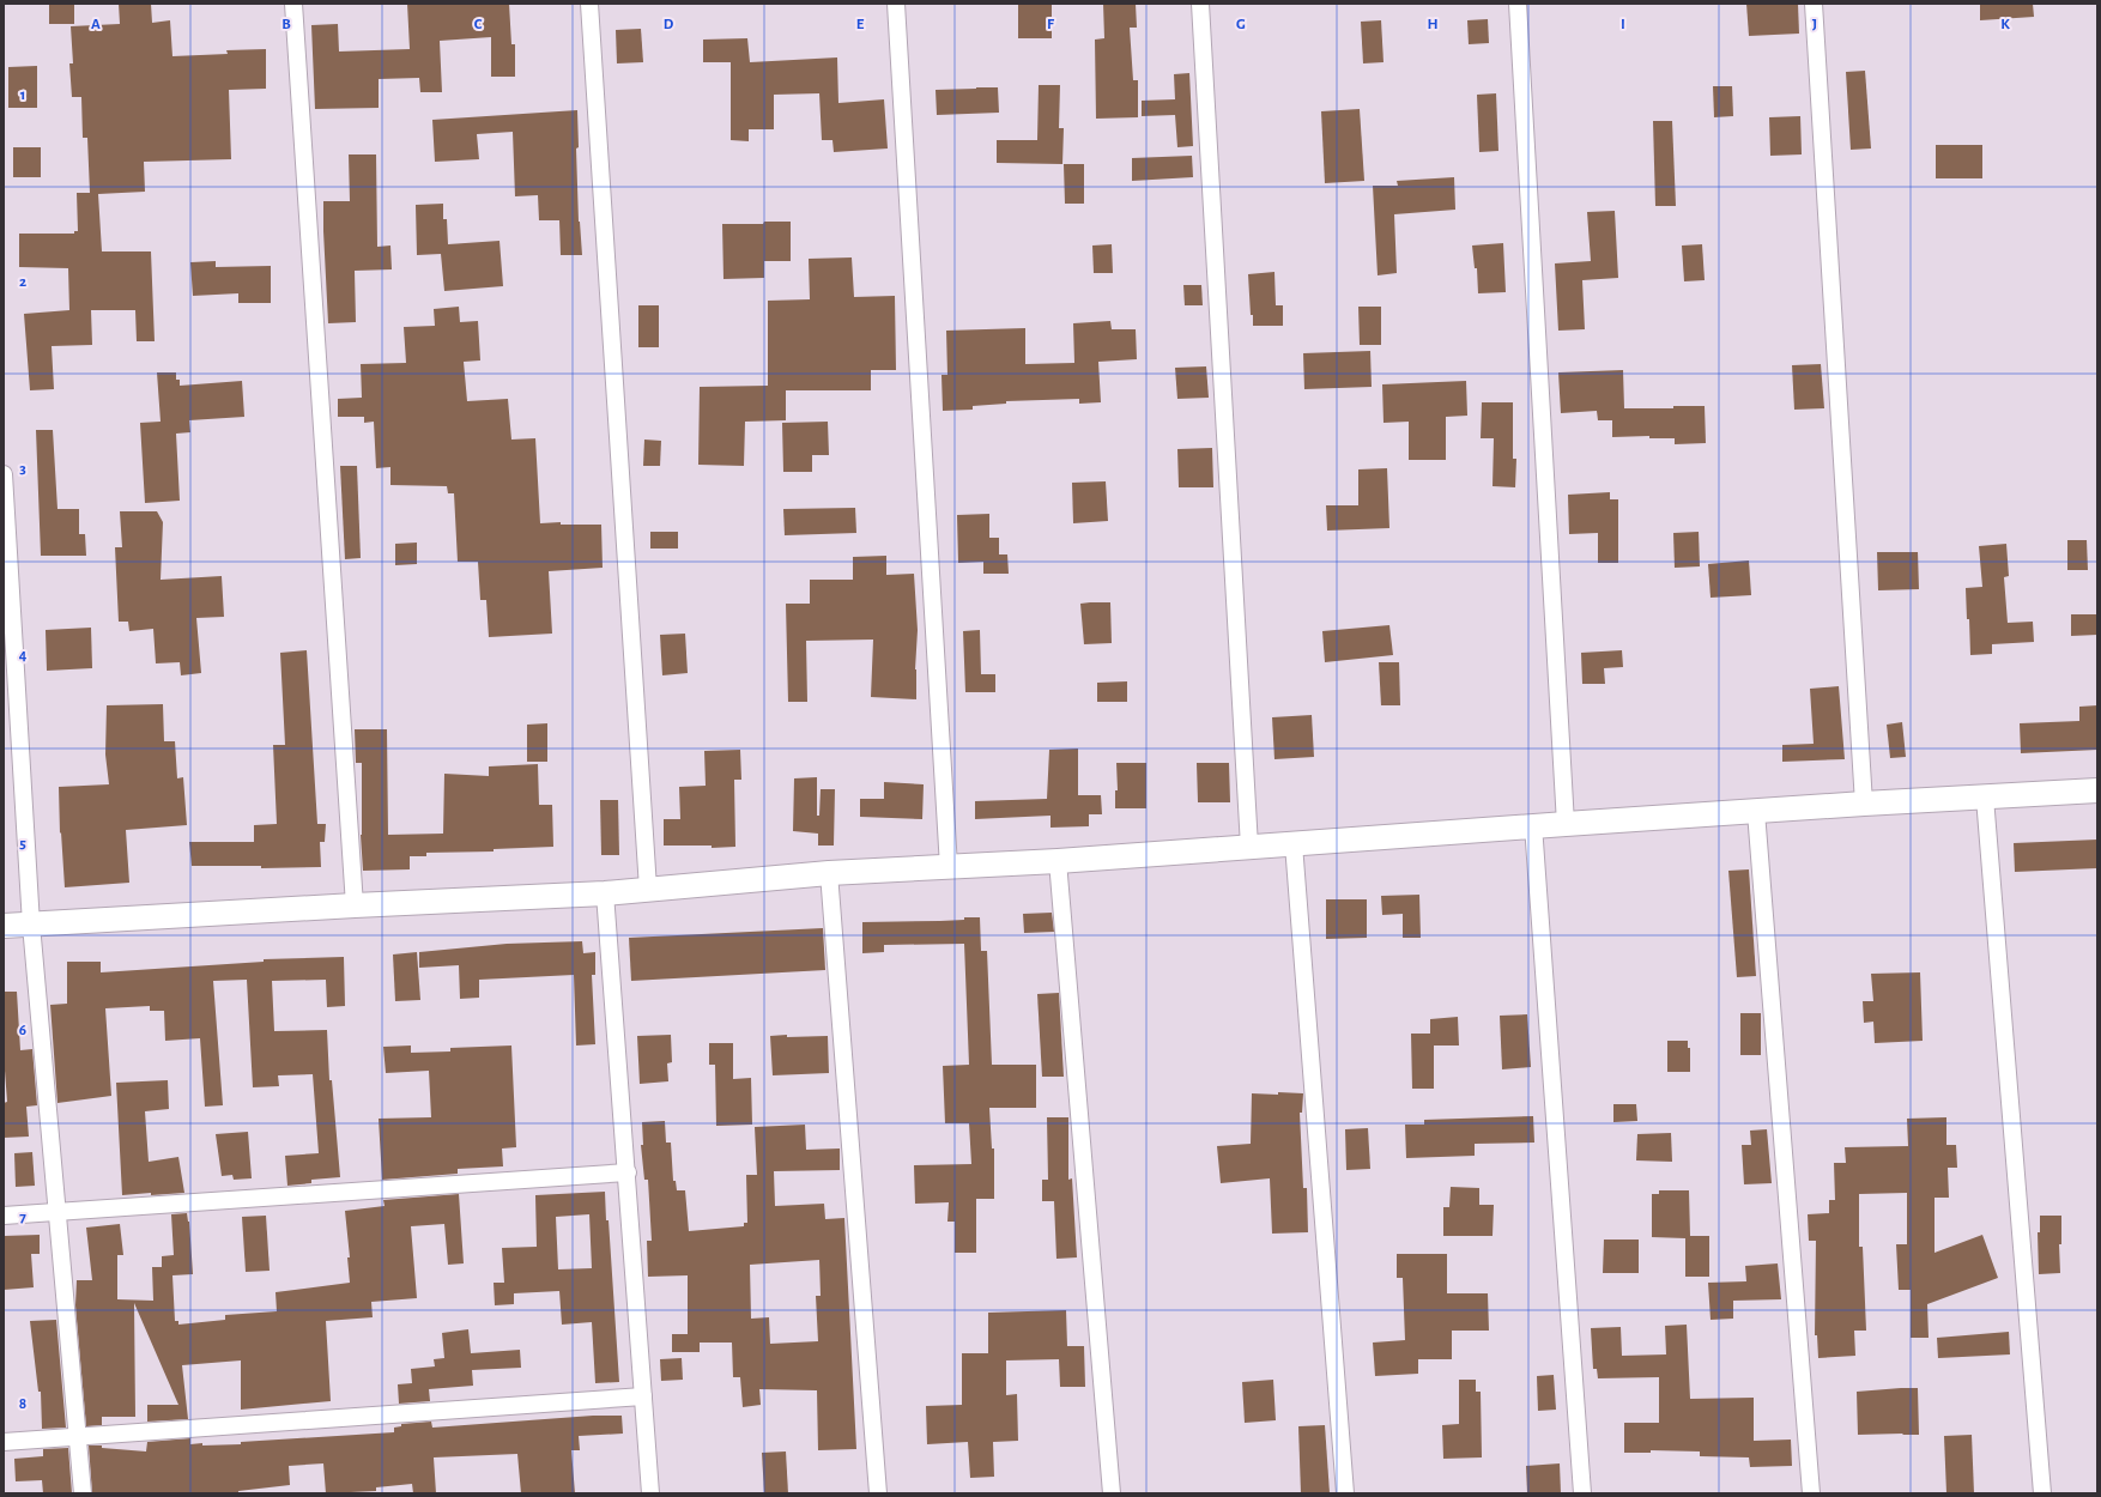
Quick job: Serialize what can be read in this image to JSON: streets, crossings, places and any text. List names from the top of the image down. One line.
{"grid":{"columns":["A","B","C","D","E","F","G","H","I","J","K"],"rows":["1","2","3","4","5","6","7","8"]}}
